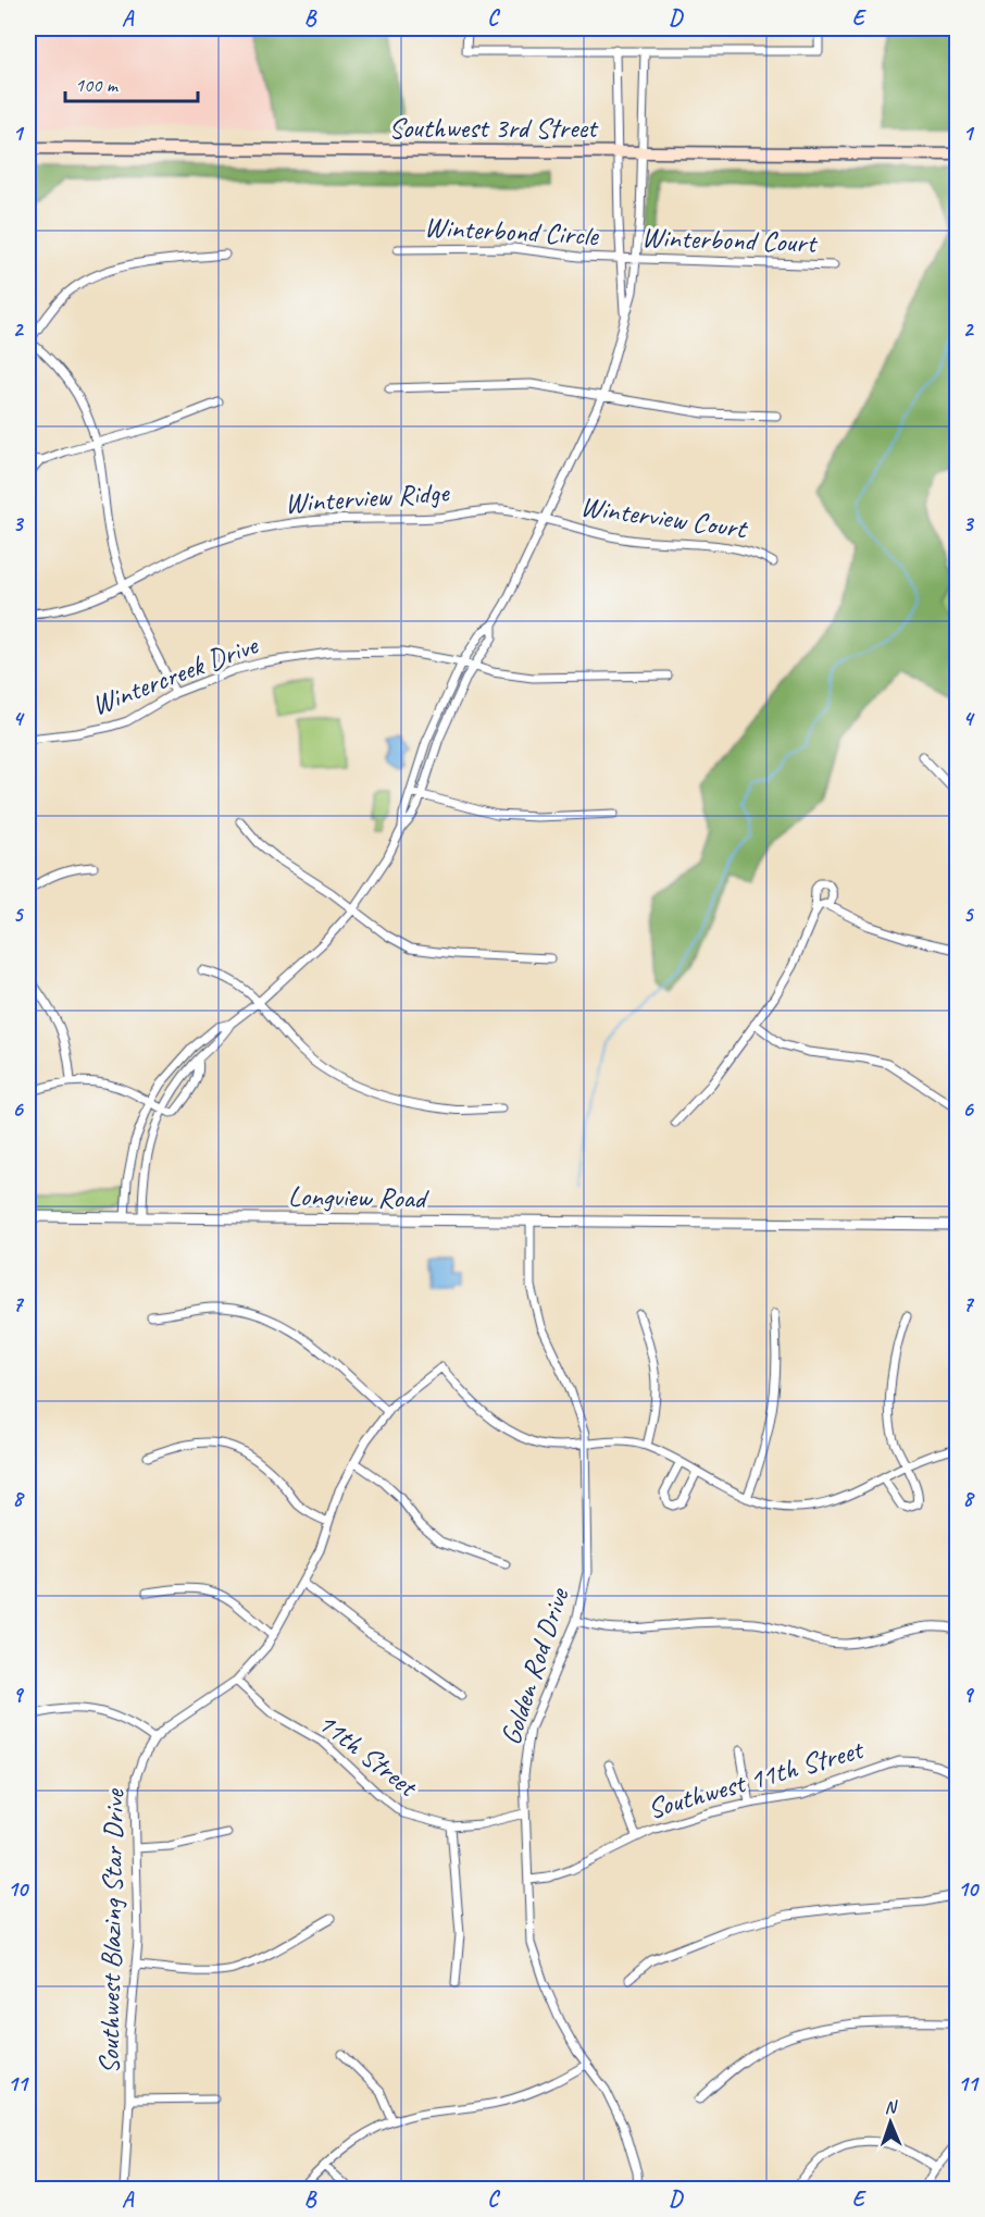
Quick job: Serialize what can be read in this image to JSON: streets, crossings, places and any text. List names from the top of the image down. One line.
{"streets":{"main road":["Southwest 3rd Street"],"street":["Winterbond Circle","Winterbond Court","Winterview Ridge","Winterview Court","Wintercreek Drive","Longview Road","Golden Rod Drive","11th Street","Southwest 11th Street","Southwest Blazing Star Drive"]},"crossings":[["Winterbond Circle","Winterbond Court"],["Winterview Ridge","Winterview Court"],["Longview Road","Golden Rod Drive"],["Golden Rod Drive","11th Street"],["Golden Rod Drive","Southwest 11th Street"],["Golden Rod Drive","Southwest Blazing Star Drive"],["11th Street","Southwest Blazing Star Drive"]],"scale_bar":"100 m","north":"top","grid":{"columns":["A","B","C","D","E"],"rows":["1","2","3","4","5","6","7","8","9","10","11"]}}
